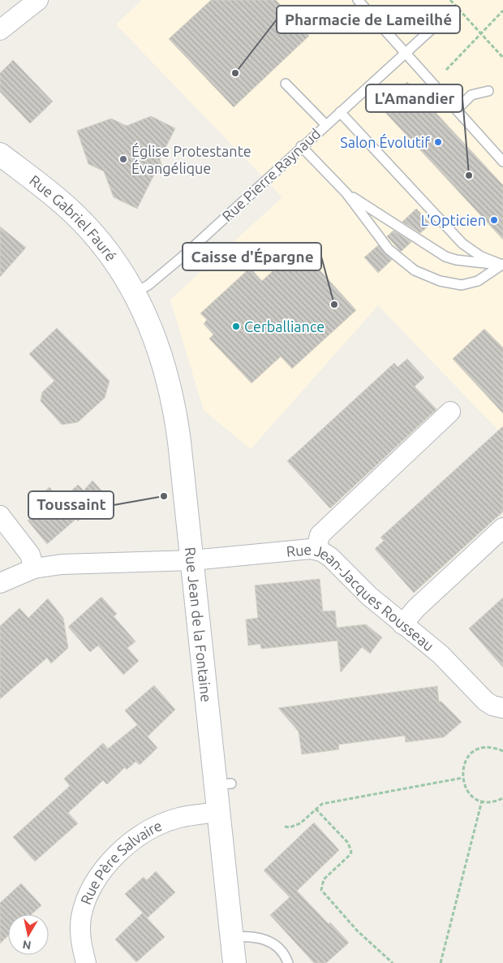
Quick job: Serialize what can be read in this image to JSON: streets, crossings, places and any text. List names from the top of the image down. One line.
{"streets":{"street":["Rue Gabriel Fauré","Rue Jean-Jacques Rousseau","Rue Jean de la Fontaine","Rue Père Salvaire"],"lane":["Rue Pierre Raynaud"]},"crossings":[["Rue Pierre Raynaud","Rue Gabriel Fauré"],["Rue Pierre Raynaud","Rue Jean de la Fontaine"],["Rue Gabriel Fauré","Rue Jean de la Fontaine"],["Rue Jean-Jacques Rousseau","Rue Jean de la Fontaine"],["Rue Jean de la Fontaine","Rue Père Salvaire"]],"places":["Pharmacie de Lameilhé","Salon Évolutif","Église Protestante Évangélique","L'Amandier","L'Opticien","Caisse d'Épargne","Cerballiance","Toussaint"],"north":"bottom"}
